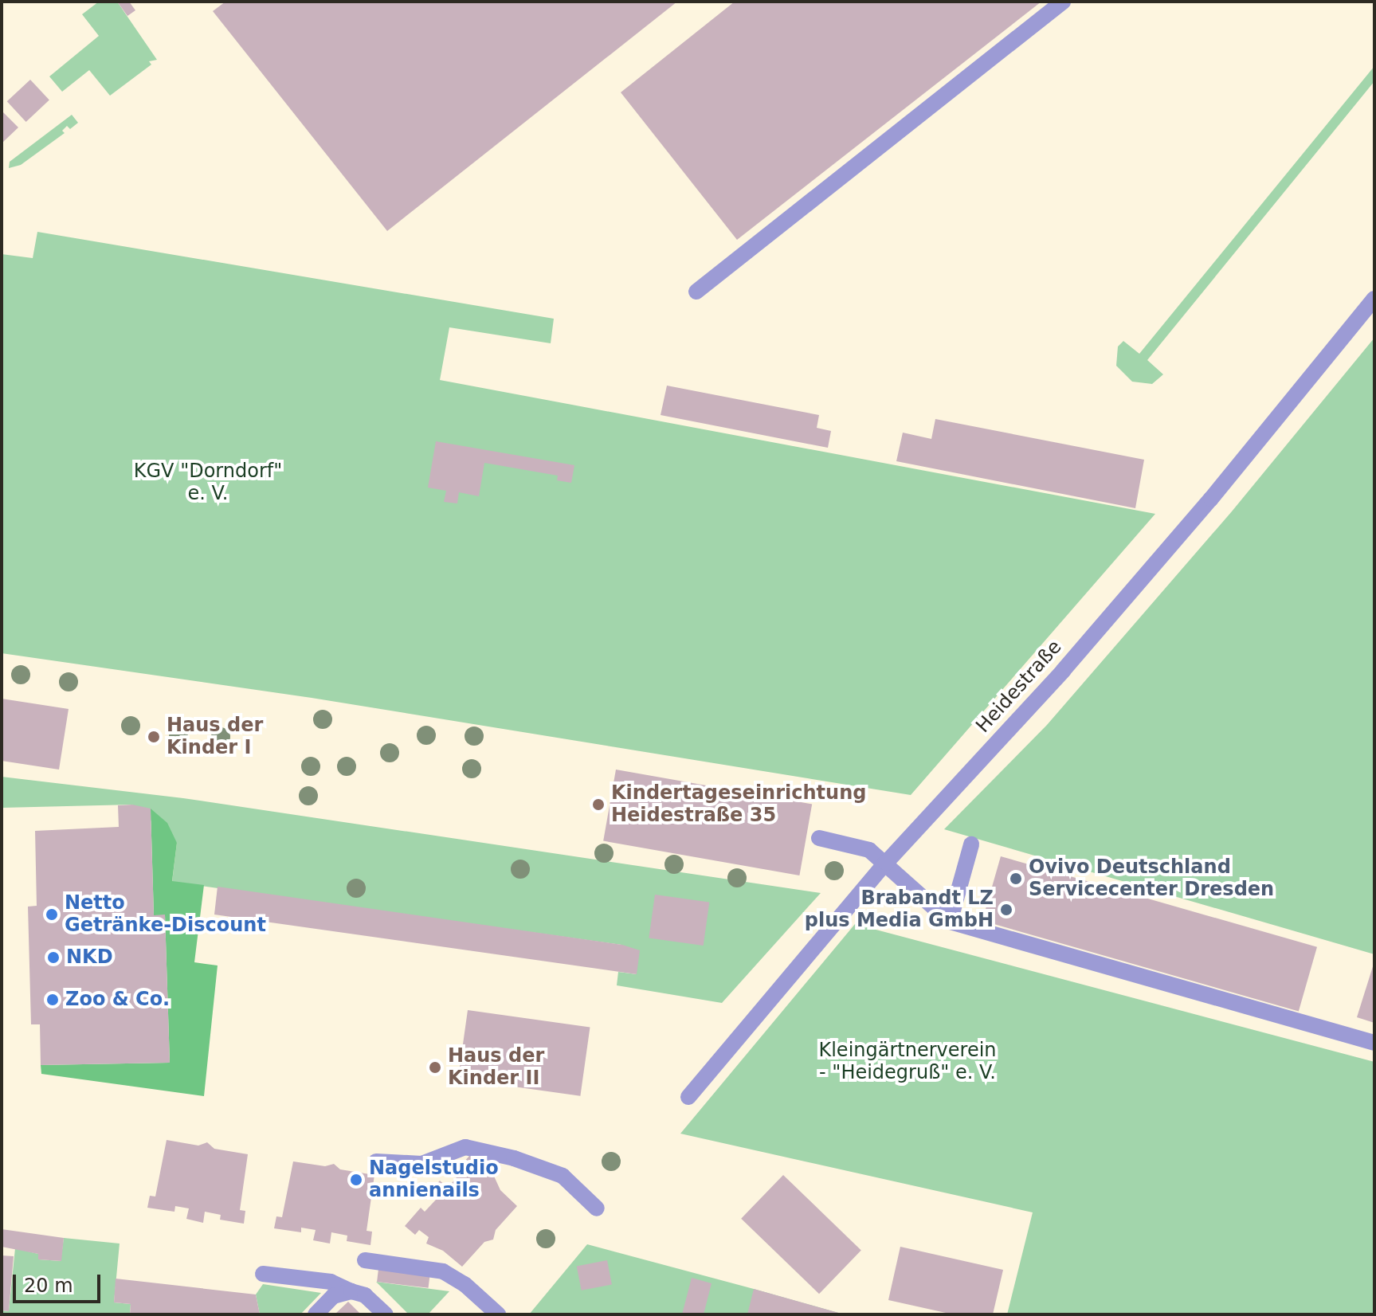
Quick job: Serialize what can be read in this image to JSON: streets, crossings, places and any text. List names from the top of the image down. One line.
{"streets":{"street":["Heidestraße"]},"parks":["KGV \"Dorndorf\" e. V.","Kleingärtnerverein - \"Heidegruß\" e. V."],"places":["Haus der Kinder I","Kindertageseinrichtung Heidestraße 35","Ovivo Deutschland Servicecenter Dresden","Brabandt LZ plus Media GmbH","Netto Getränke-Discount","NKD","Zoo & Co.","Haus der Kinder II","Nagelstudio annienails"],"scale_bar":"20 m"}
